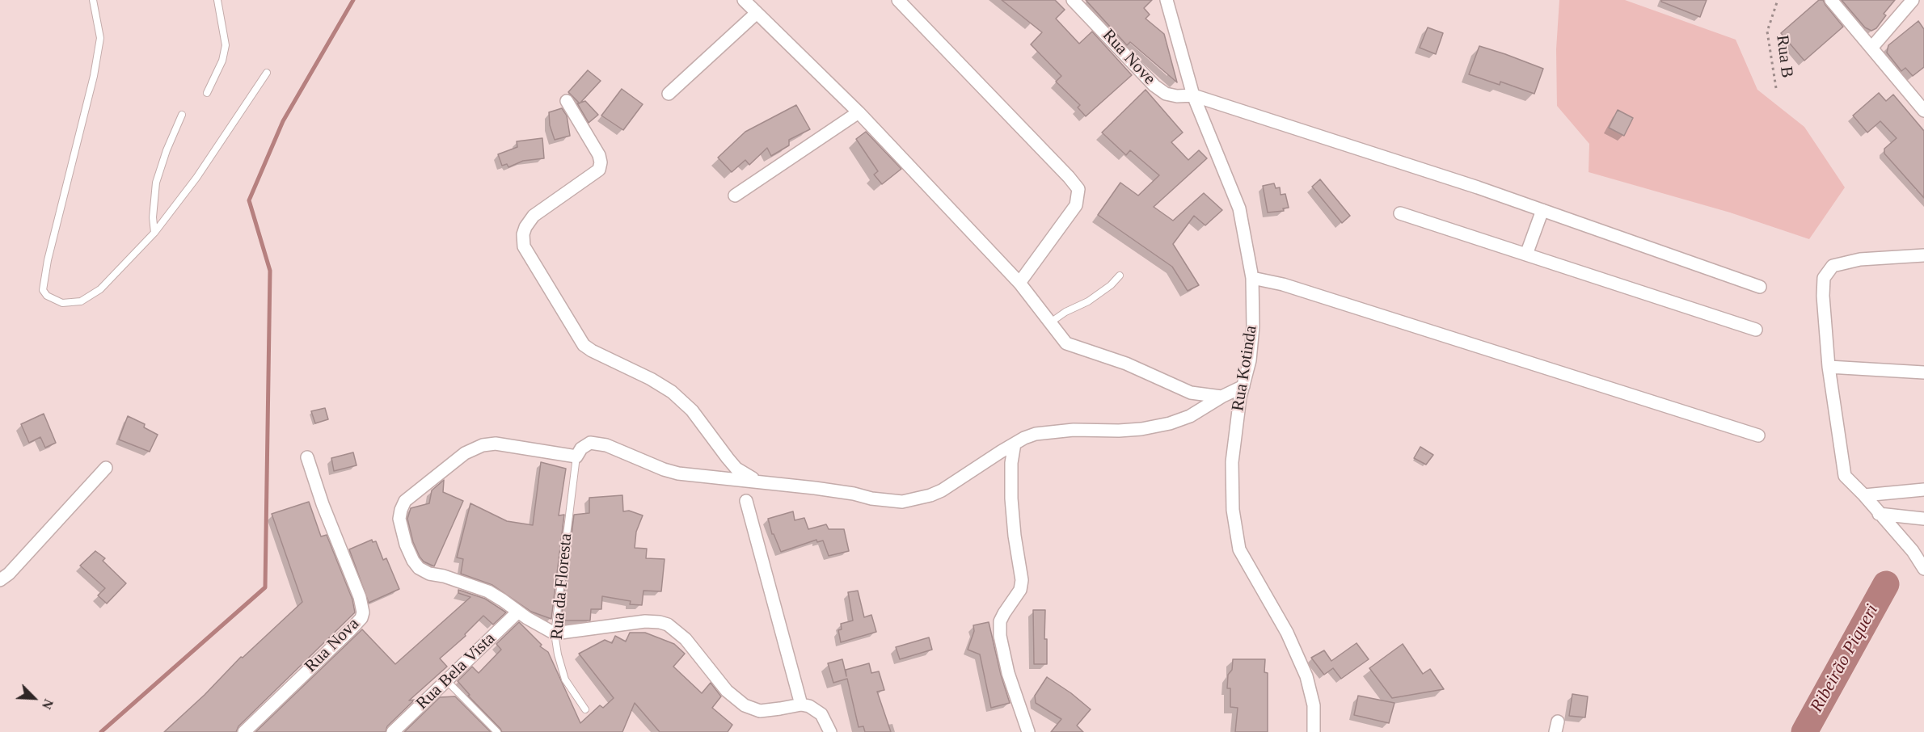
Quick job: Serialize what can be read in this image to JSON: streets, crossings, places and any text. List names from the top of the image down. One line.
{"streets":{"street":["Rua Nove","Rua Kotinda","Rua Nova","Rua Bela Vista"],"lane":["Rua da Floresta"],"path":["Rua B"]},"crossings":[["Rua Nove","Rua Kotinda"]],"water":["Ribeirão Piqueri"],"north":"bottom right"}
